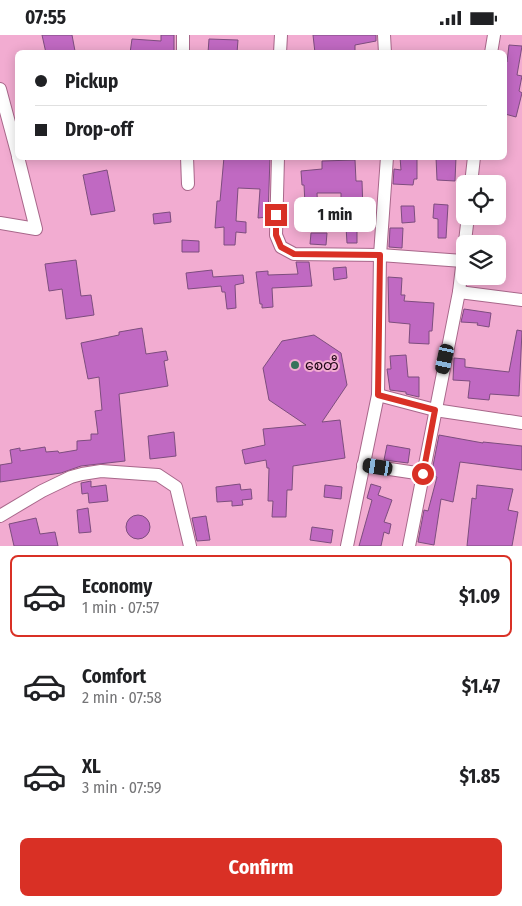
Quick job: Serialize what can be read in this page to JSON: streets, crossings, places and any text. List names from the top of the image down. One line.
{"places":["စေတီ"],"page":{"status":"07:55","banner":["Pickup","Drop-off"],"bubble":"1 min","list":[{"name":"Economy","note":"1 min · 07:57","value":"$1.09"},{"name":"Comfort","note":"2 min · 07:58","value":"$1.47"},{"name":"XL","note":"3 min · 07:59","value":"$1.85"}],"buttons":"Confirm"}}
